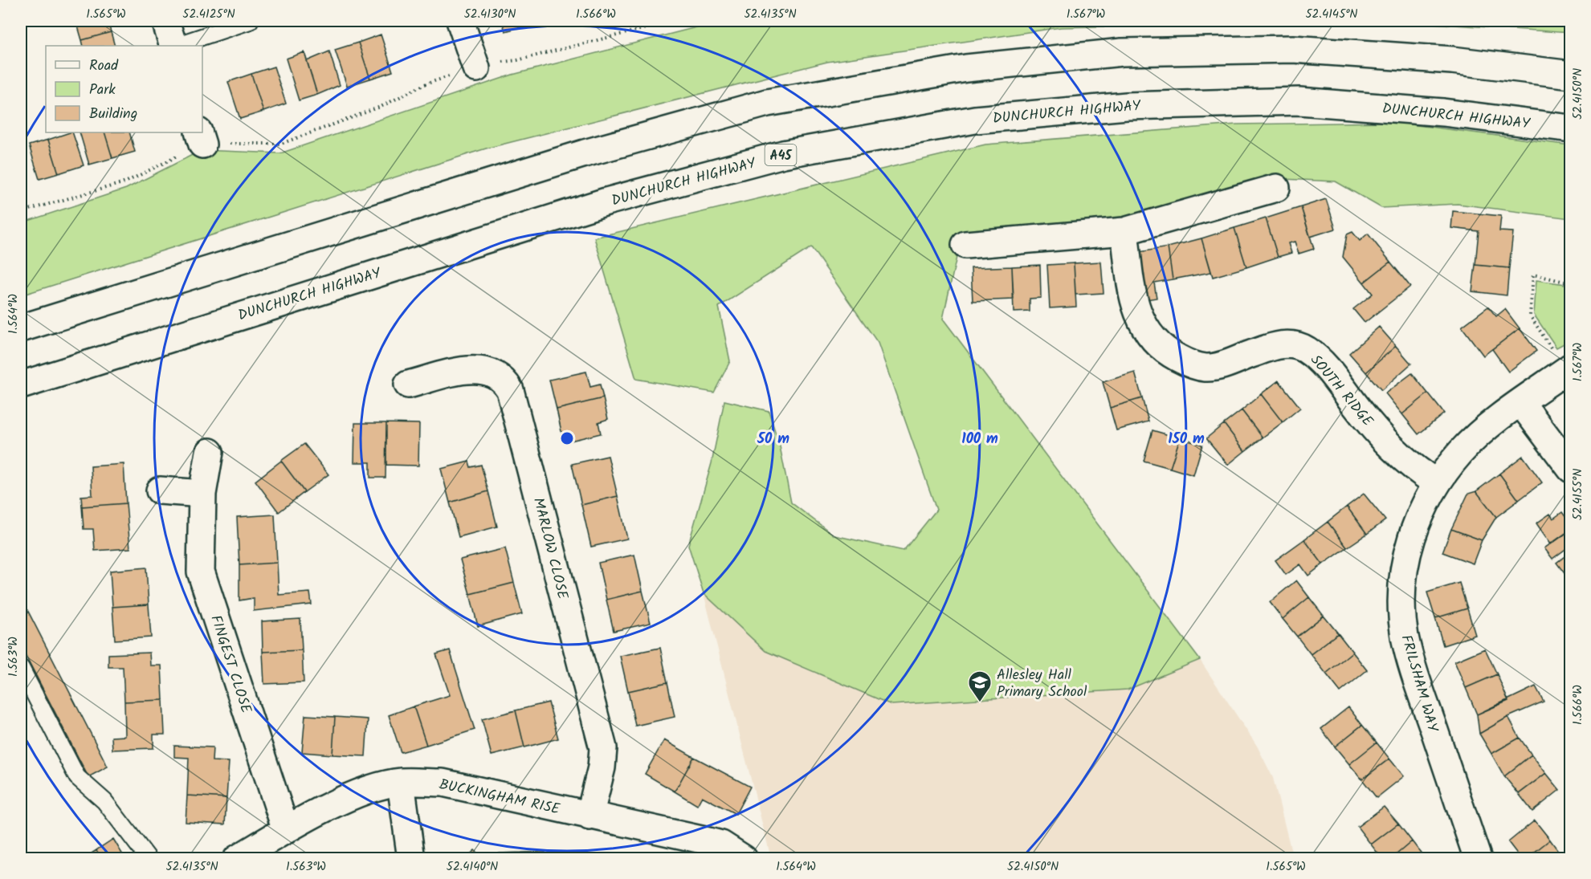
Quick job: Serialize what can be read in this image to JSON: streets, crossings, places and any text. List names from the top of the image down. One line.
{"streets":{"main road":["DUNCHURCH HIGHWAY","A45","SOUTH RIDGE","MARLOW CLOSE","FINGEST CLOSE","FRILSHAM WAY","BUCKINGHAM RISE"]},"crossings":[["SOUTH RIDGE","FRILSHAM WAY"],["MARLOW CLOSE","BUCKINGHAM RISE"],["FINGEST CLOSE","BUCKINGHAM RISE"]],"places":{"school or university":["Allesley Hall Primary School"]},"legend":["Road","Park","Building"],"coordinates":["1.565°W","52.4125°N","52.4130°N","1.566°W","52.4135°N","1.567°W","52.4145°N","52.4150°N","1.564°W","52.4155°N","1.563°W","52.4140°N"],"rings":["50 m","100 m","150 m"]}
